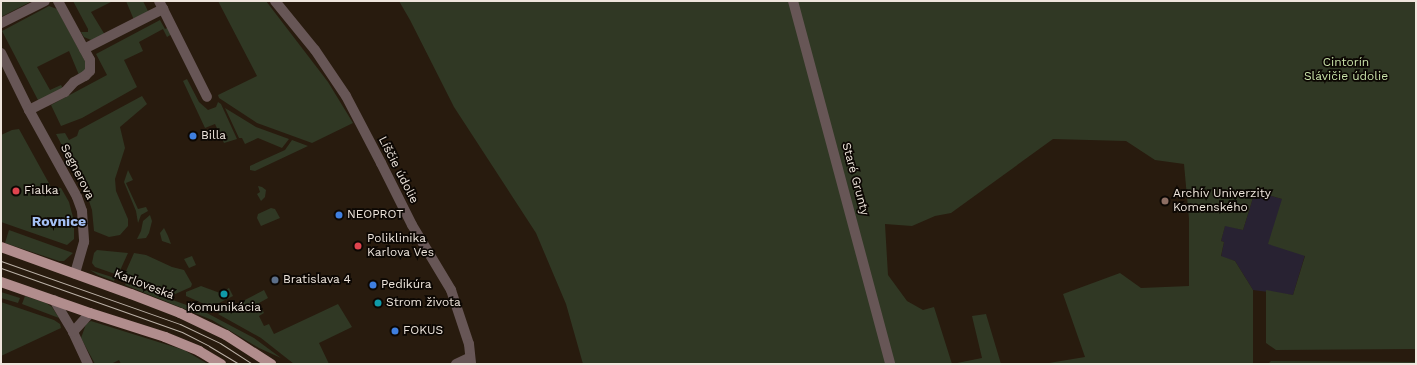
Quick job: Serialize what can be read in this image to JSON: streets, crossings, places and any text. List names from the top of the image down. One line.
{"streets":{"main road":["Karloveská"],"street":["Líščie údolie","Segnerova","Staré Grunty"]},"crossings":[["Segnerova","Karloveská"]],"districts":["Rovnice"],"parks":["Cintorín Slávičie údolie"],"places":["Billa","Fialka","Archív Univerzity Komenského","NEOPROT","Poliklinika Karlova Ves","Bratislava 4","Pedikúra","Komunikácia","Strom života","FOKUS"]}
